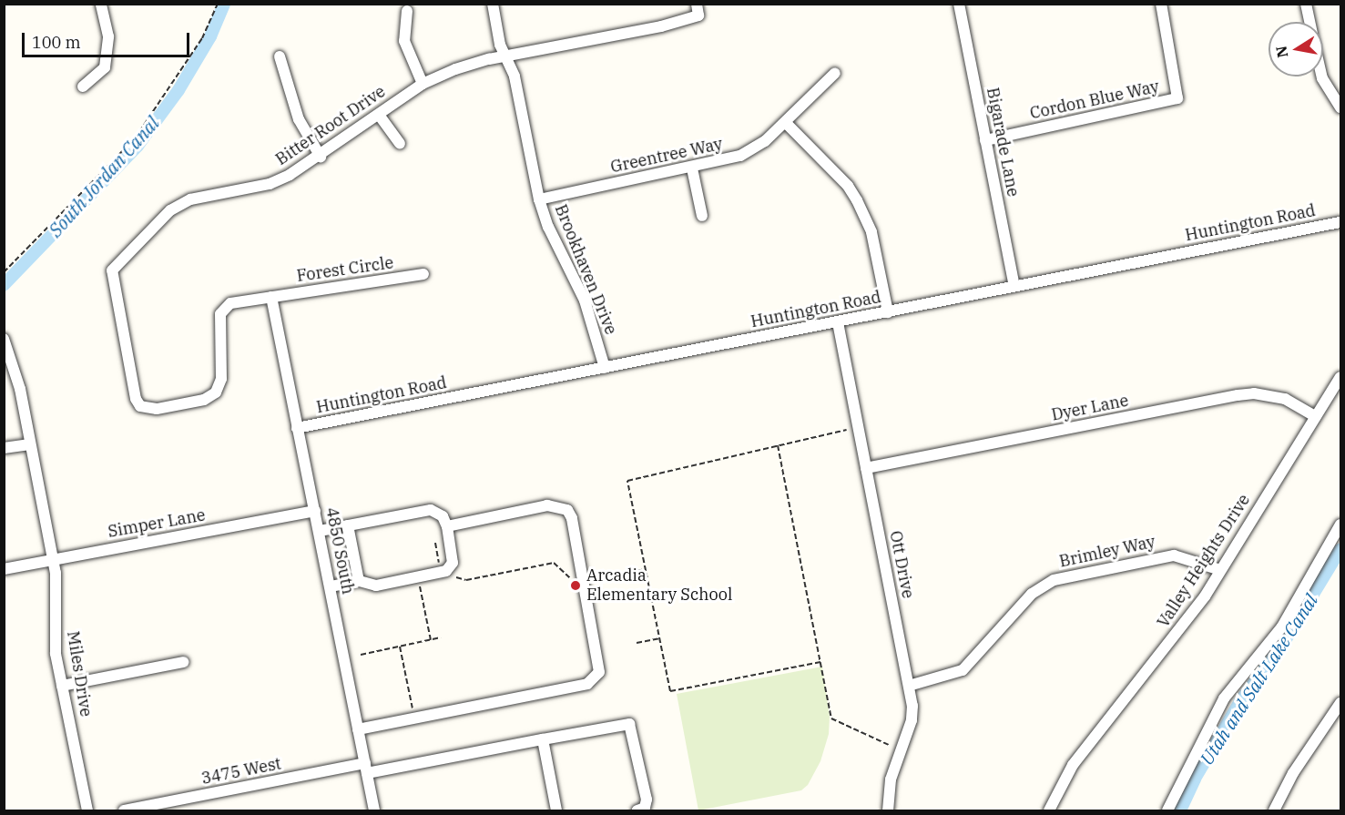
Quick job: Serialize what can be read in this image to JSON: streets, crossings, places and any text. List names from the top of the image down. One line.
{"streets":{"street":["Cordon Blue Way","Bitter Root Drive","Bigarade Lane","Greentree Way","Huntington Road","Forest Circle","Brookhaven Drive","Dyer Lane","Simper Lane","4850 South","Brimley Way","Valley Heights Drive","Ott Drive","Miles Drive","3475 West"]},"crossings":[["Cordon Blue Way","Bigarade Lane"],["Bitter Root Drive","Forest Circle"],["Bitter Root Drive","Brookhaven Drive"],["Bigarade Lane","Huntington Road"],["Greentree Way","Brookhaven Drive"],["Huntington Road","Brookhaven Drive"],["Huntington Road","4850 South"],["Huntington Road","Ott Drive"],["Forest Circle","4850 South"],["Dyer Lane","Valley Heights Drive"],["Dyer Lane","Ott Drive"],["Simper Lane","4850 South"],["Simper Lane","Miles Drive"],["4850 South","3475 West"],["Brimley Way","Valley Heights Drive"],["Brimley Way","Ott Drive"]],"water":["South Jordan Canal","Utah and Salt Lake Canal"],"places":["Arcadia Elementary School"],"scale_bar":"100 m","north":"left"}
